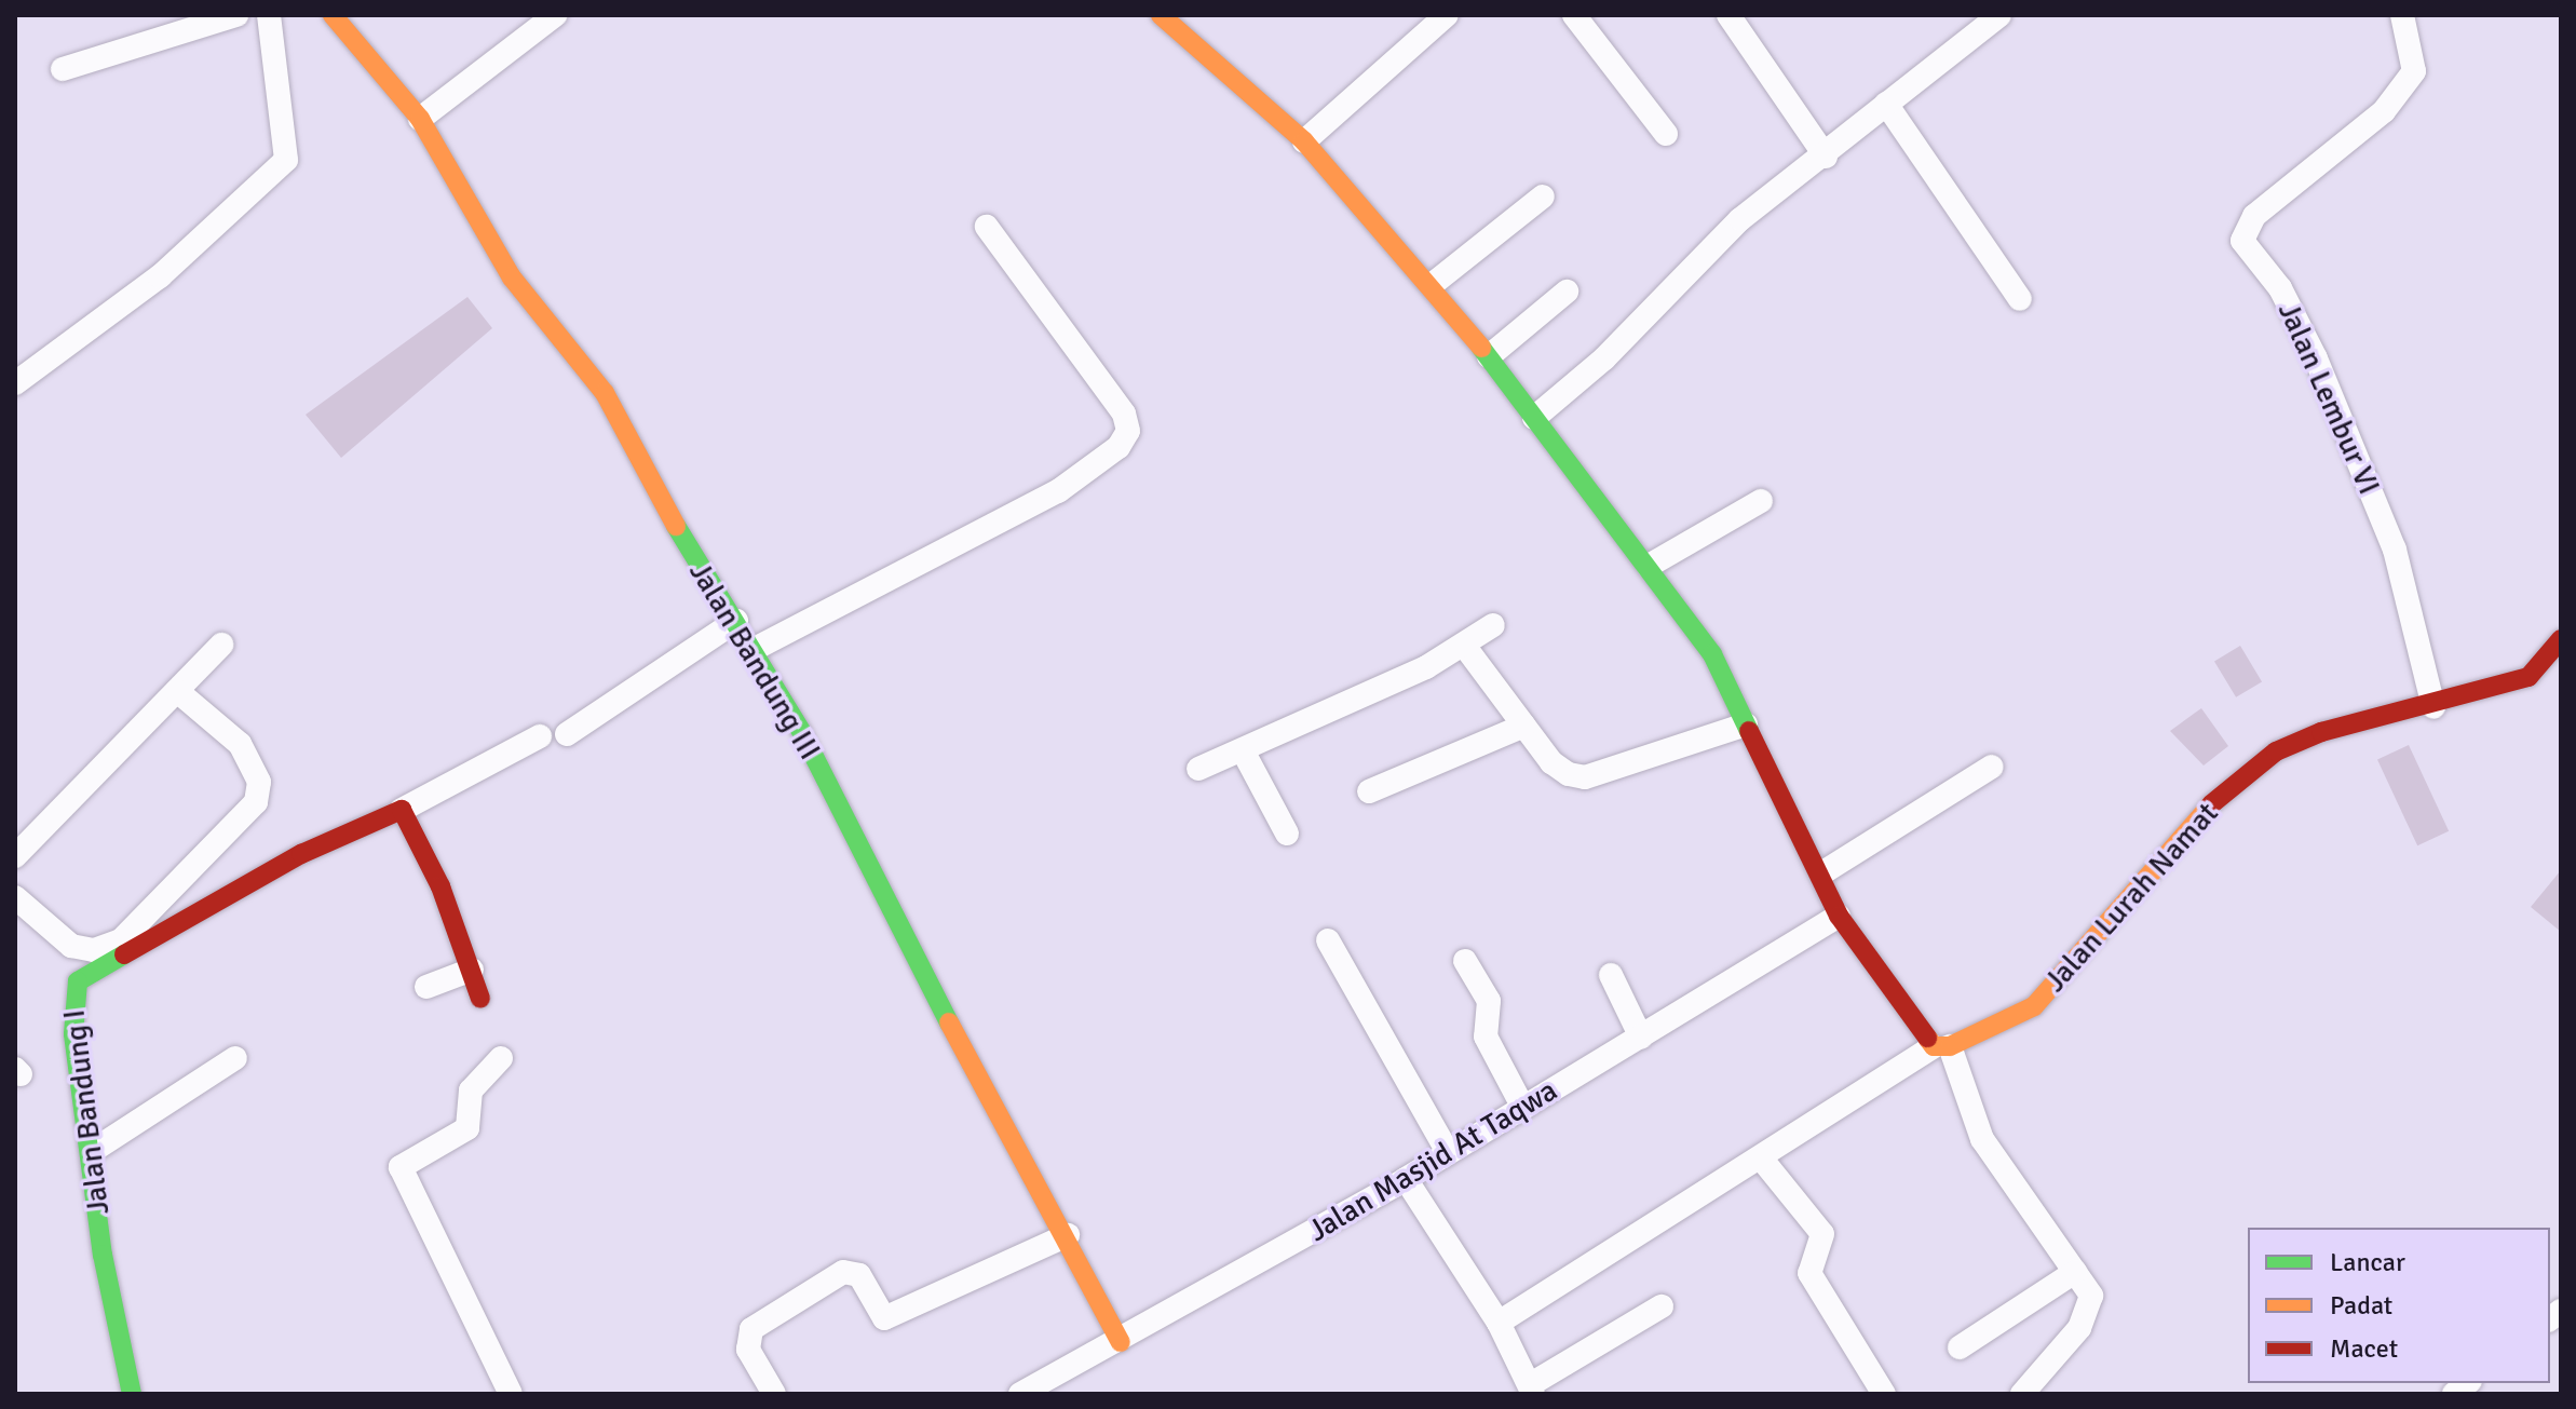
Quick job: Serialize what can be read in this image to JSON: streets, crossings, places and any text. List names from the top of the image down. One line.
{"streets":{"street":["Jalan Lembur VI","Jalan Bandung III","Jalan Lurah Namat","Jalan Bandung I","Jalan Masjid At Taqwa"]},"crossings":[["Jalan Lembur VI","Jalan Lurah Namat"],["Jalan Bandung III","Jalan Masjid At Taqwa"]],"legend":["Lancar","Padat","Macet"]}
